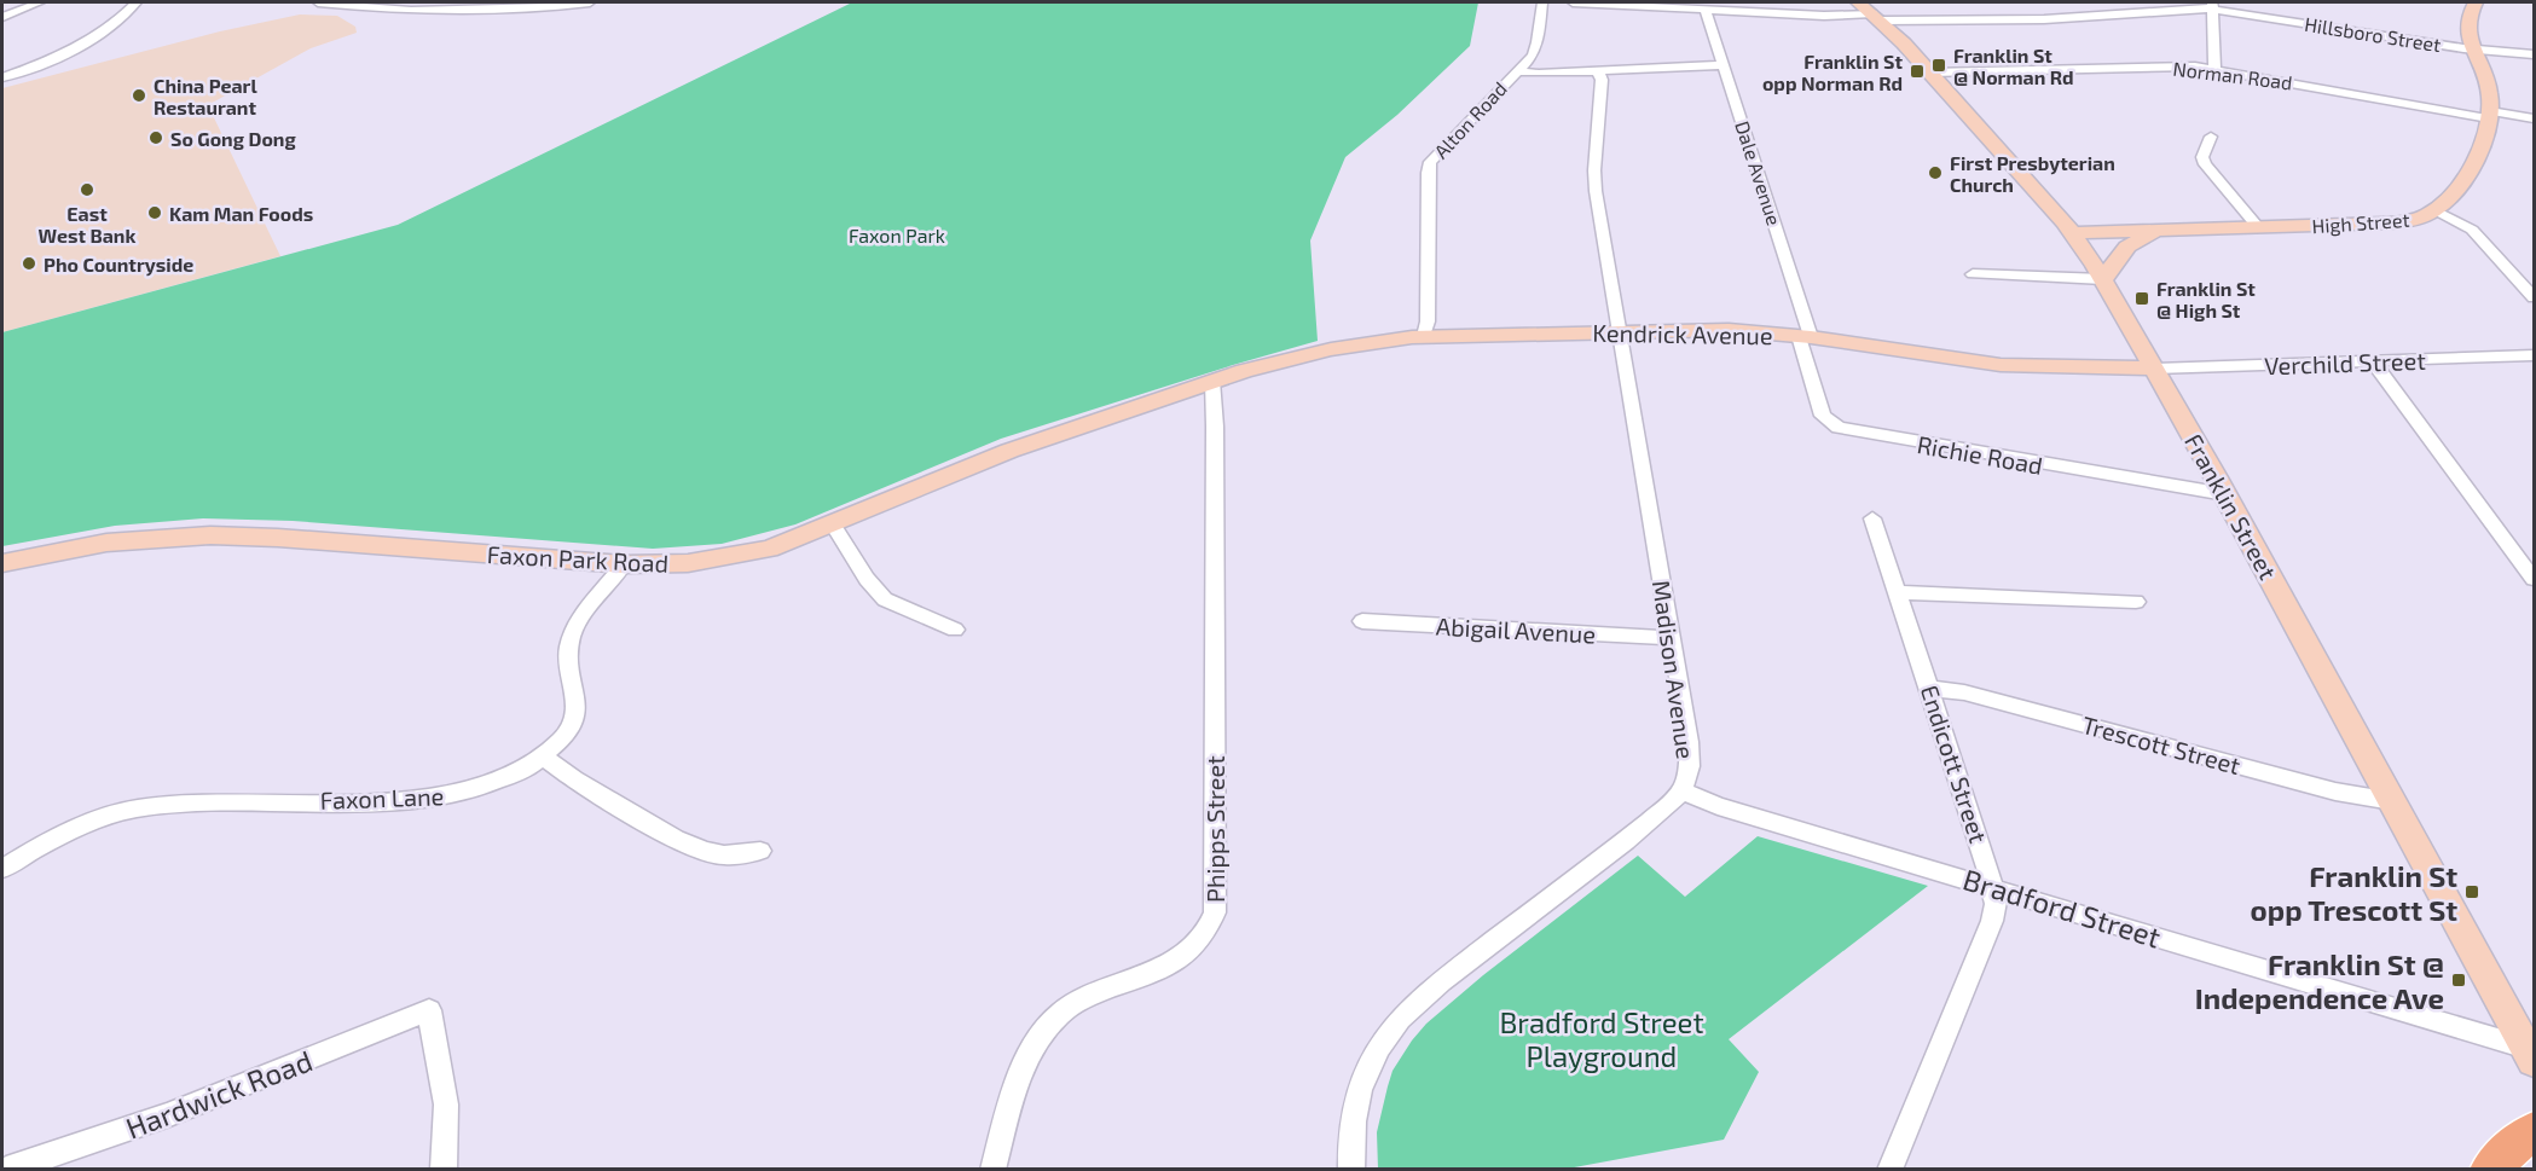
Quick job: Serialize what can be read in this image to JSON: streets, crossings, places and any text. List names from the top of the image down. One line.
{"streets":{"street":["Hillsboro Street","Norman Road","Alton Road","Dale Avenue","High Street","Kendrick Avenue","Verchild Street","Richie Road","Franklin Street","Faxon Park Road","Abigail Avenue","Madison Avenue","Trescott Street","Endicott Street","Faxon Lane","Phipps Street","Bradford Street","Hardwick Road"]},"crossings":[["Hillsboro Street","Dale Avenue"],["Hillsboro Street","High Street"],["Hillsboro Street","Franklin Street"],["Norman Road","High Street"],["Norman Road","Franklin Street"],["Alton Road","Kendrick Avenue"],["Dale Avenue","Kendrick Avenue"],["Dale Avenue","Richie Road"],["High Street","Franklin Street"],["Kendrick Avenue","Verchild Street"],["Kendrick Avenue","Richie Road"],["Kendrick Avenue","Franklin Street"],["Kendrick Avenue","Faxon Park Road"],["Kendrick Avenue","Madison Avenue"],["Kendrick Avenue","Phipps Street"],["Verchild Street","Franklin Street"],["Richie Road","Franklin Street"],["Franklin Street","Trescott Street"],["Franklin Street","Bradford Street"],["Faxon Park Road","Faxon Lane"],["Faxon Park Road","Phipps Street"],["Abigail Avenue","Madison Avenue"],["Madison Avenue","Bradford Street"],["Trescott Street","Endicott Street"],["Endicott Street","Bradford Street"]],"parks":["Faxon Park","Bradford Street Playground"],"places":{"transit":["Franklin St @ Norman Rd","Franklin St opp Norman Rd","Franklin St @ High St","Franklin St opp Trescott St","Franklin St @ Independence Ave"],"other":["China Pearl Restaurant","So Gong Dong","First Presbyterian Church","East West Bank","Kam Man Foods","Pho Countryside"]}}
